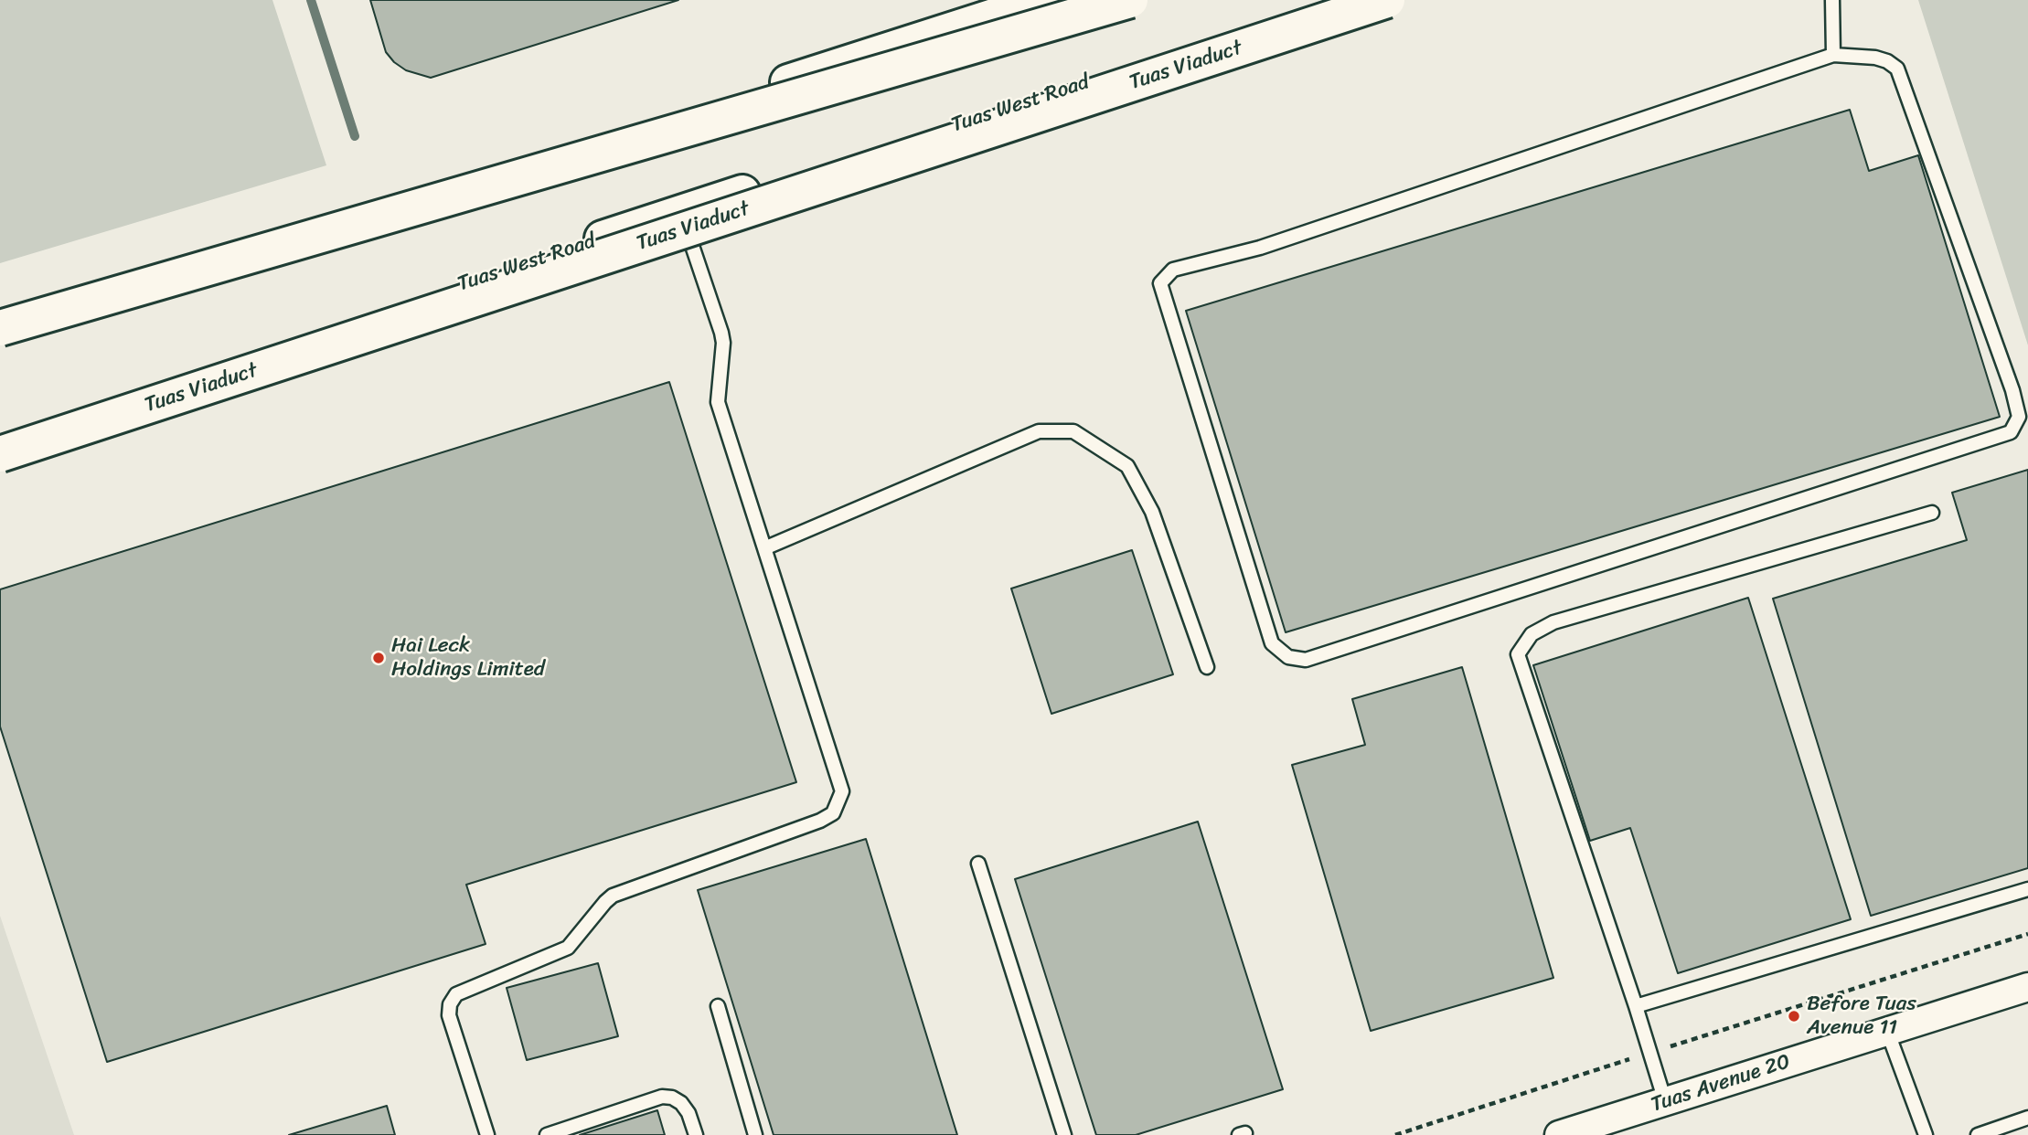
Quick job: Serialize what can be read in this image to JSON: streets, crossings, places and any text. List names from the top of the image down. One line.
{"streets":{"main road":["Tuas Viaduct","Tuas West Road"],"street":["Tuas Avenue 20"]},"places":["Hai Leck Holdings Limited","Before Tuas Avenue 11"]}
